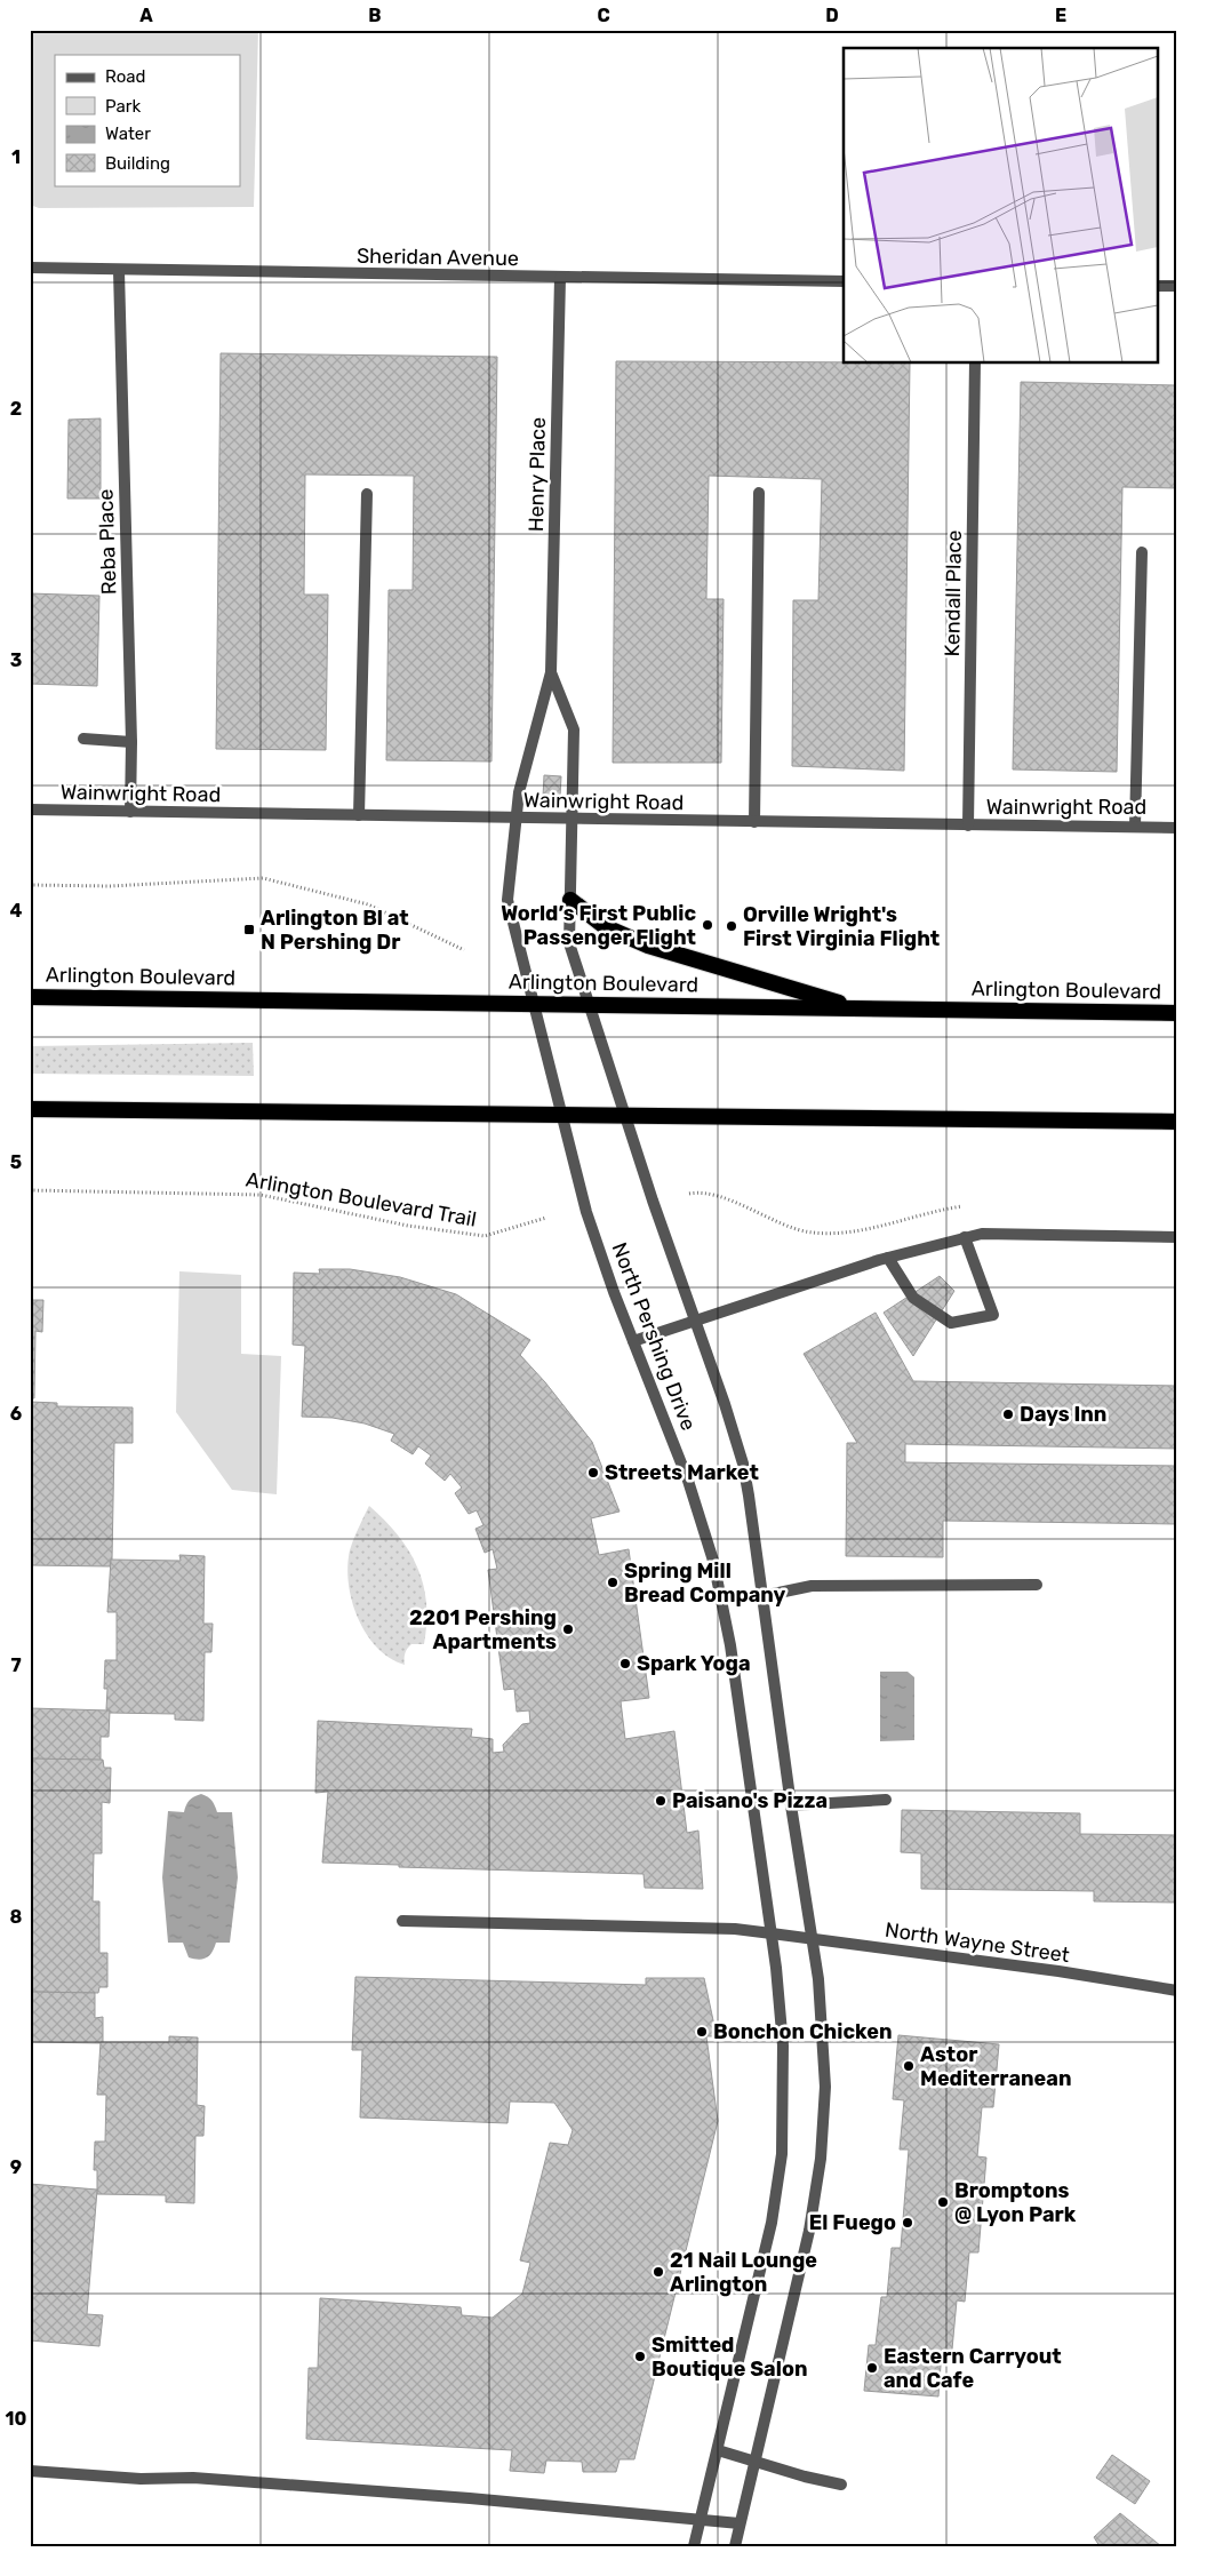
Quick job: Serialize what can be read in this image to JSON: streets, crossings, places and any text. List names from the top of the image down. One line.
{"streets":{"highway":["Arlington Boulevard"],"street":["Sheridan Avenue","Henry Place","Reba Place","Kendall Place","Wainwright Road","North Pershing Drive","North Wayne Street"],"path":["Arlington Boulevard Trail"]},"crossings":[["Sheridan Avenue","Henry Place"],["Sheridan Avenue","Reba Place"],["Henry Place","Wainwright Road"],["Henry Place","North Pershing Drive"],["Reba Place","Wainwright Road"],["Kendall Place","Wainwright Road"],["Wainwright Road","North Pershing Drive"],["Arlington Boulevard","North Pershing Drive"],["North Pershing Drive","North Wayne Street"]],"places":{"other":["World’s First Public Passenger Flight","Orville Wright's First Virginia Flight","Days Inn","Streets Market","Spring Mill Bread Company","2201 Pershing Apartments","Spark Yoga","Paisano's Pizza","Bonchon Chicken","Astor Mediterranean","Bromptons @ Lyon Park","El Fuego","21 Nail Lounge Arlington","Smitted Boutique Salon","Eastern Carryout and Cafe"],"transit":["Arlington Bl at N Pershing Dr"]},"legend":["Road","Park","Water","Building"],"grid":{"columns":["A","B","C","D","E"],"rows":["1","2","3","4","5","6","7","8","9","10"]}}
